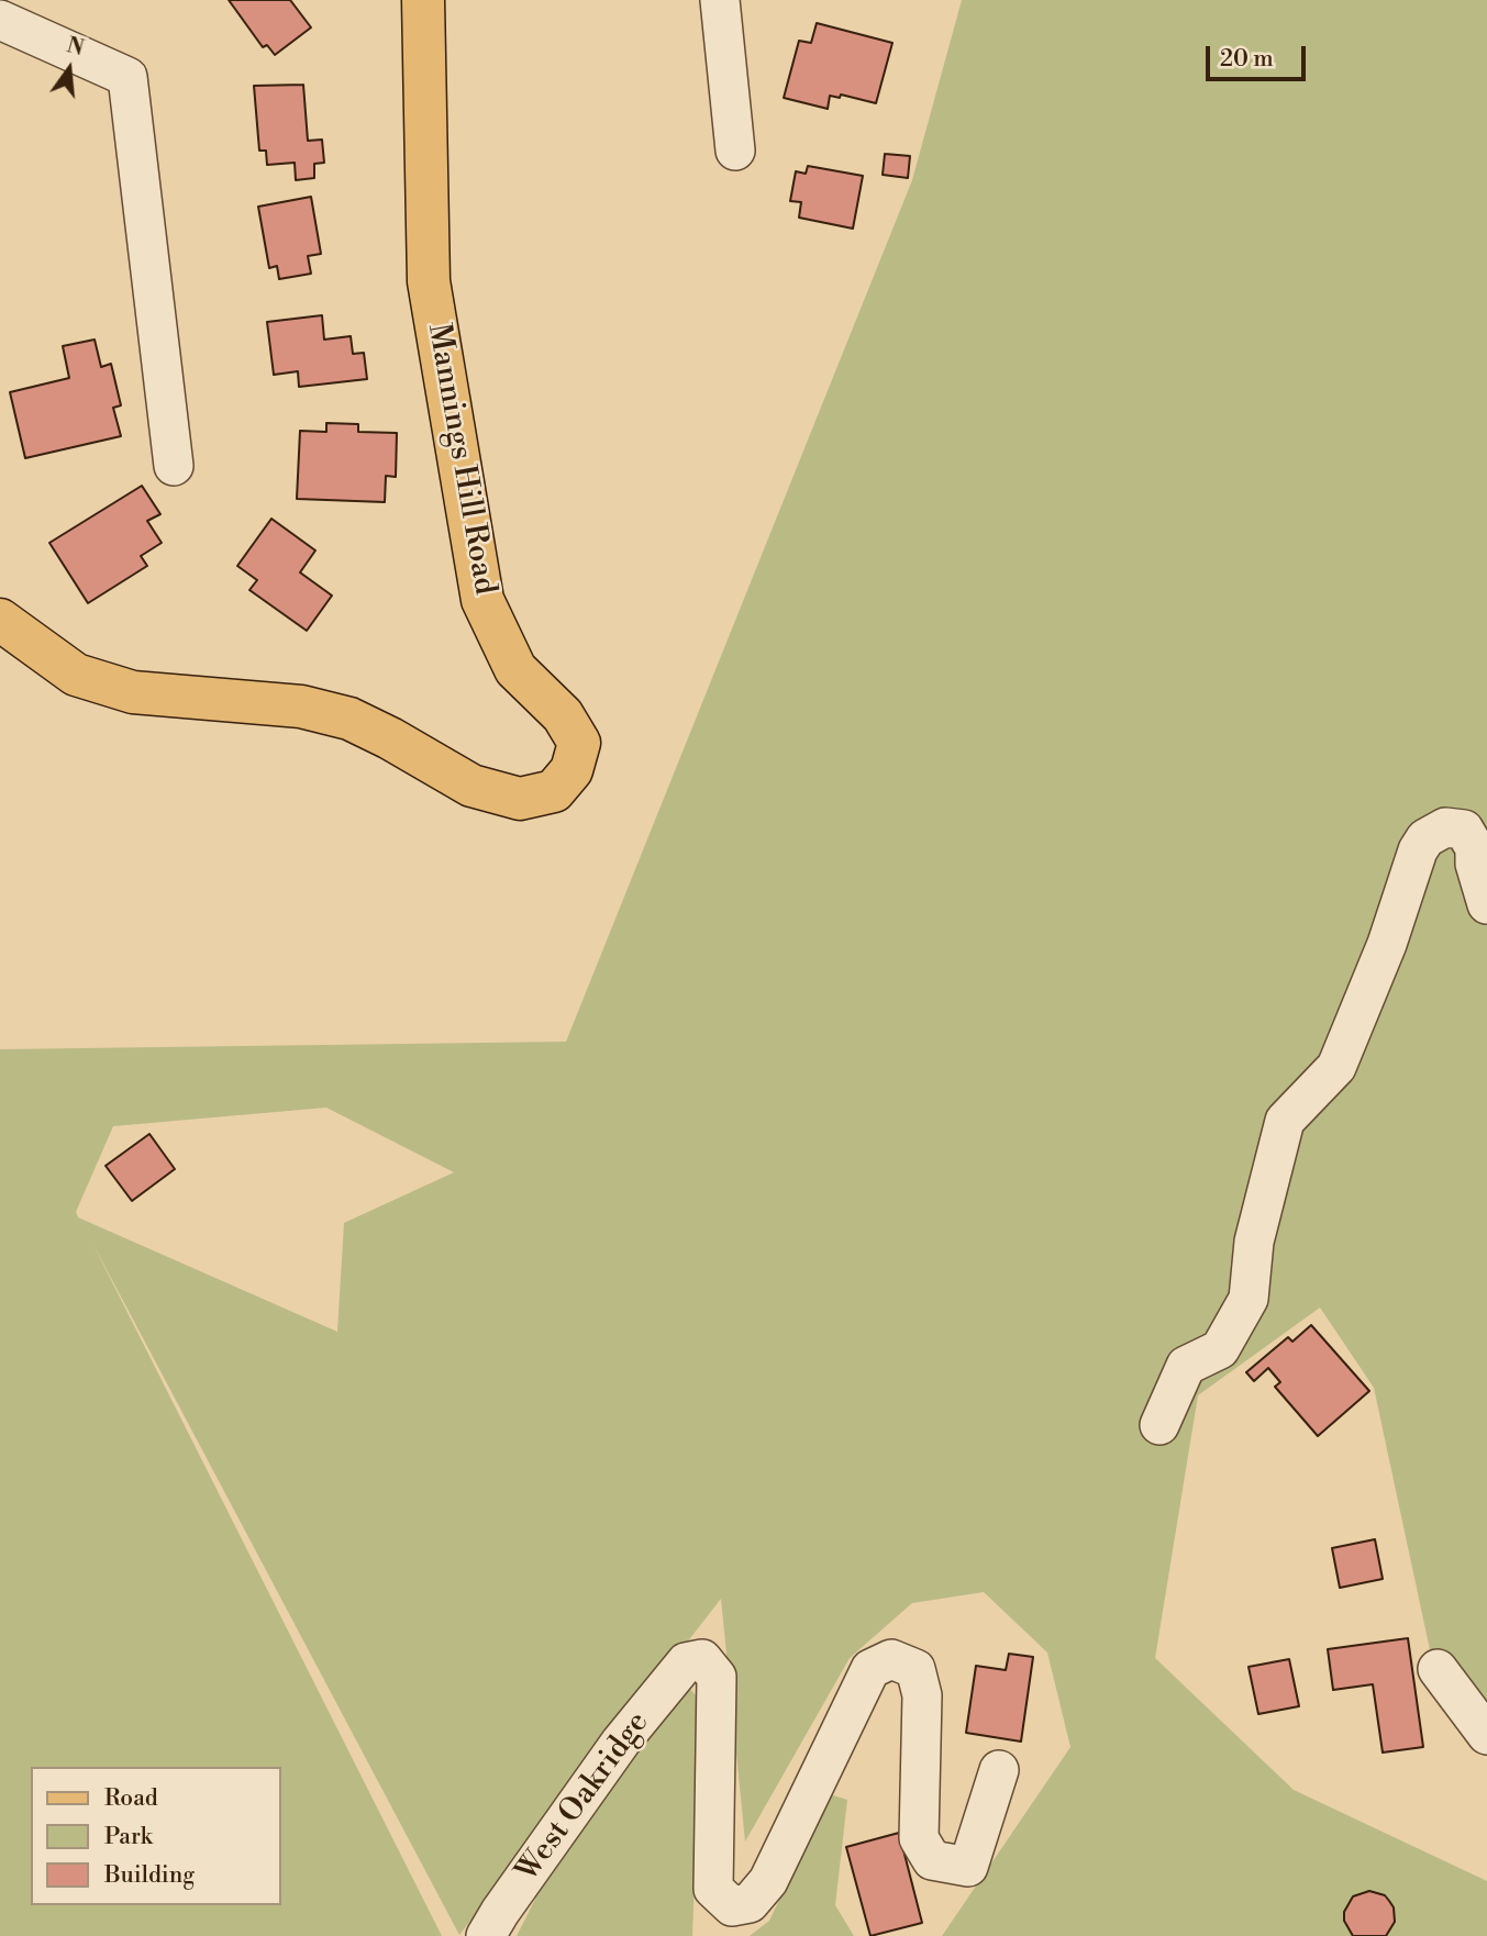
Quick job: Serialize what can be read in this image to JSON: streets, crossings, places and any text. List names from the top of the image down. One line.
{"streets":{"main road":["Mannings Hill Road"],"street":["West Oakridge"]},"legend":["Road","Park","Building"],"scale_bar":"20 m","north":"top"}
